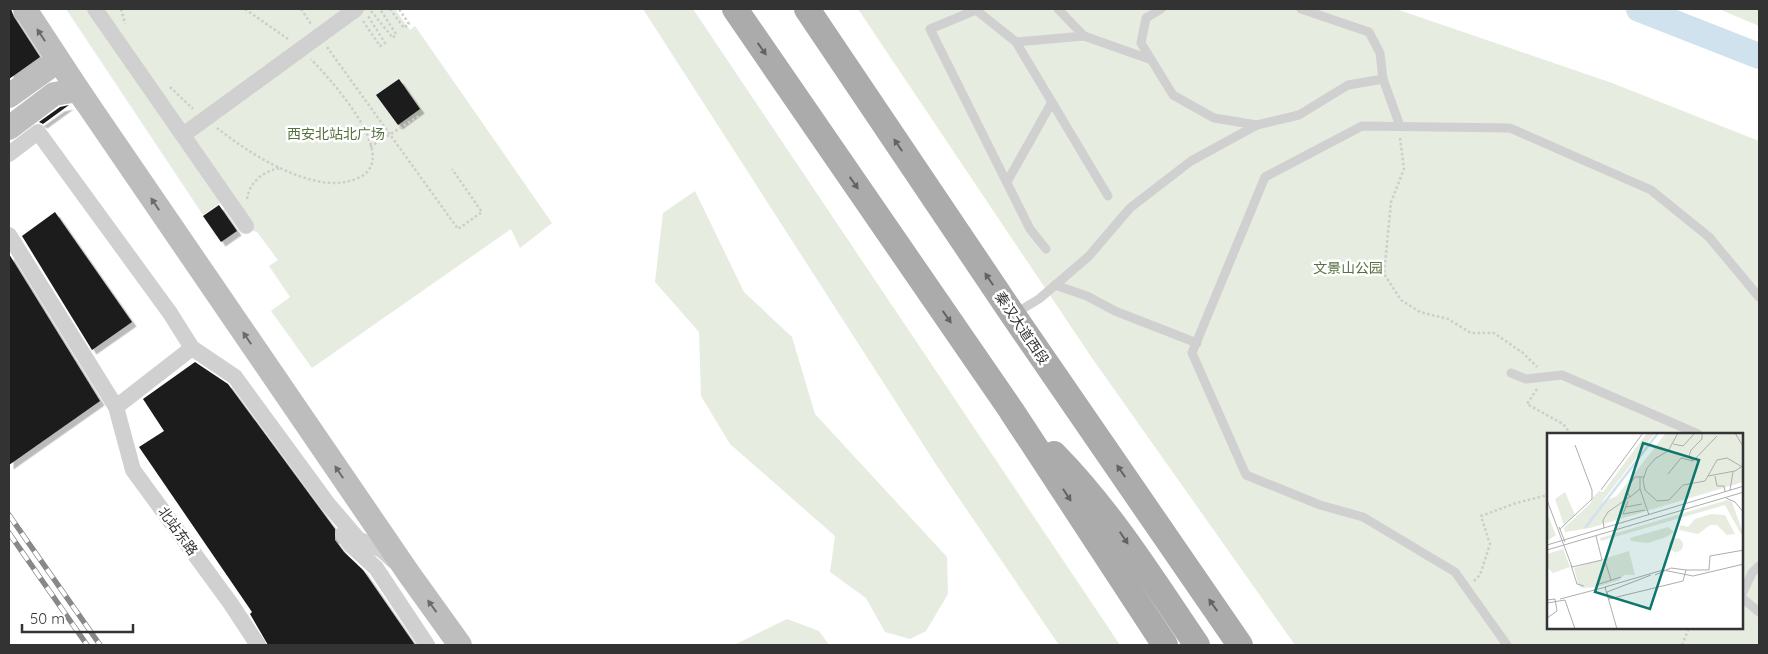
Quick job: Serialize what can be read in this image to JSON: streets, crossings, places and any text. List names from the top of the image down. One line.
{"streets":{"main road":["秦汉大道西段"],"street":["北站东路"]},"parks":["西安北站北广场","文景山公园"],"scale_bar":"50 m"}
